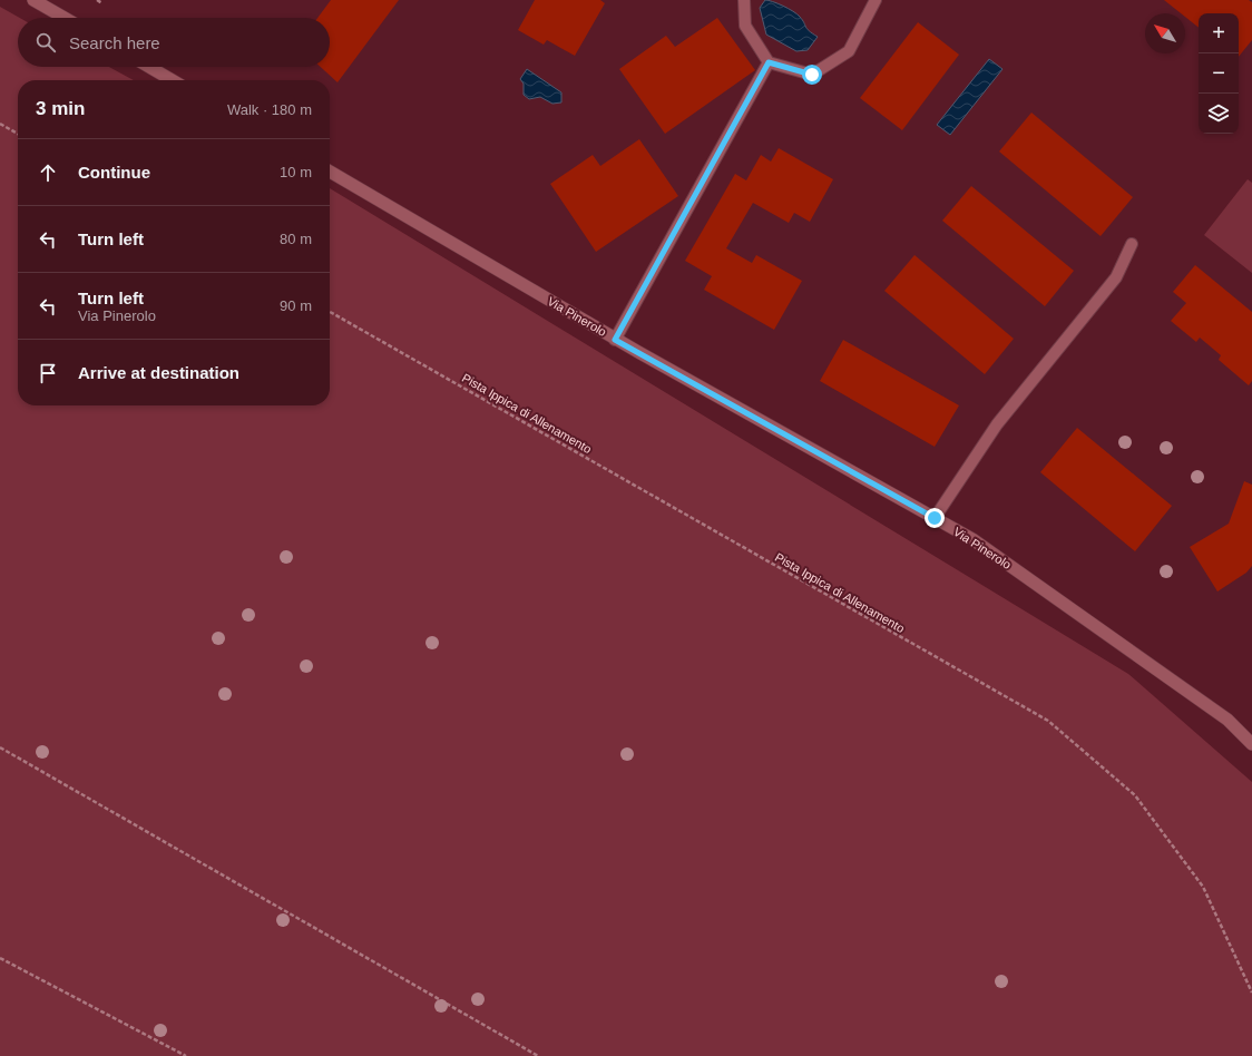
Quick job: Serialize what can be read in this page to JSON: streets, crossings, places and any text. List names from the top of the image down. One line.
{"streets":{"street":["Via Pinerolo"],"path":["Pista Ippica di Allenamento"]},"north":"top left","page":{"map_buttons":["+","−"],"search":"Search here","heading":["3 min","Walk · 180 m"],"list":[["Continue","10 m"],["Turn left","80 m"],["Turn left","Via Pinerolo","90 m"],"Arrive at destination"]}}
